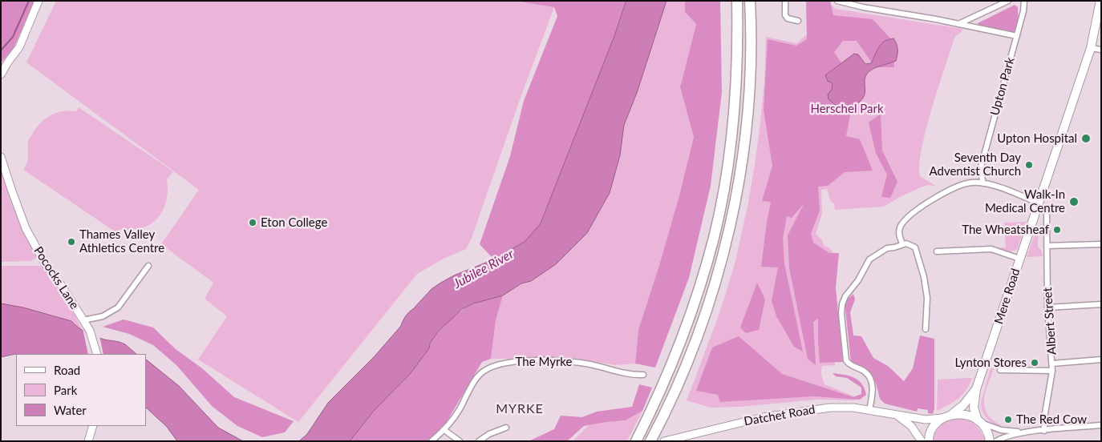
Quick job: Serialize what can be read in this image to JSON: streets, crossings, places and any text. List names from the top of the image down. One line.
{"streets":{"main road":["Pococks Lane","Mere Road","Datchet Road"],"street":["Upton Park","Albert Street","The Myrke"]},"districts":["MYRKE"],"water":["Jubilee River"],"parks":["Herschel Park"],"places":["Upton Hospital","Seventh Day Adventist Church","Walk-In Medical Centre","Eton College","The Wheatsheaf","Thames Valley Athletics Centre","Lynton Stores","The Red Cow"],"legend":["Road","Park","Water"]}
